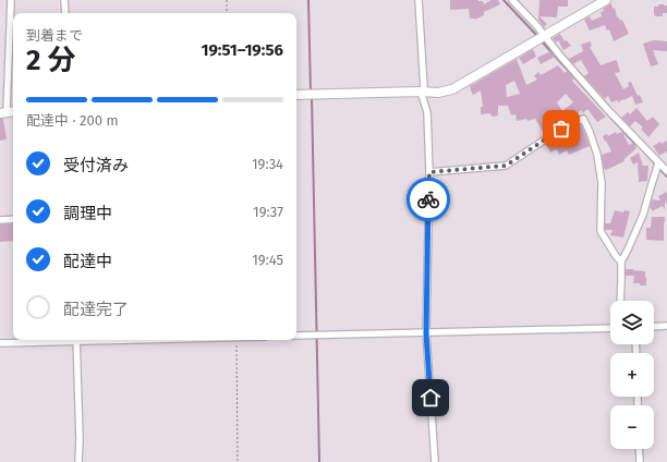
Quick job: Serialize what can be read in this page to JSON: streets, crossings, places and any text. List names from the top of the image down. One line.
{"page":{"heading":["2 分","到着まで","19:51–19:56"],"bar":"配達中 · 200 m","list":[["受付済み","19:34"],["調理中","19:37"],["配達中","19:45"],"配達完了"],"map_buttons":["+","−"]}}
